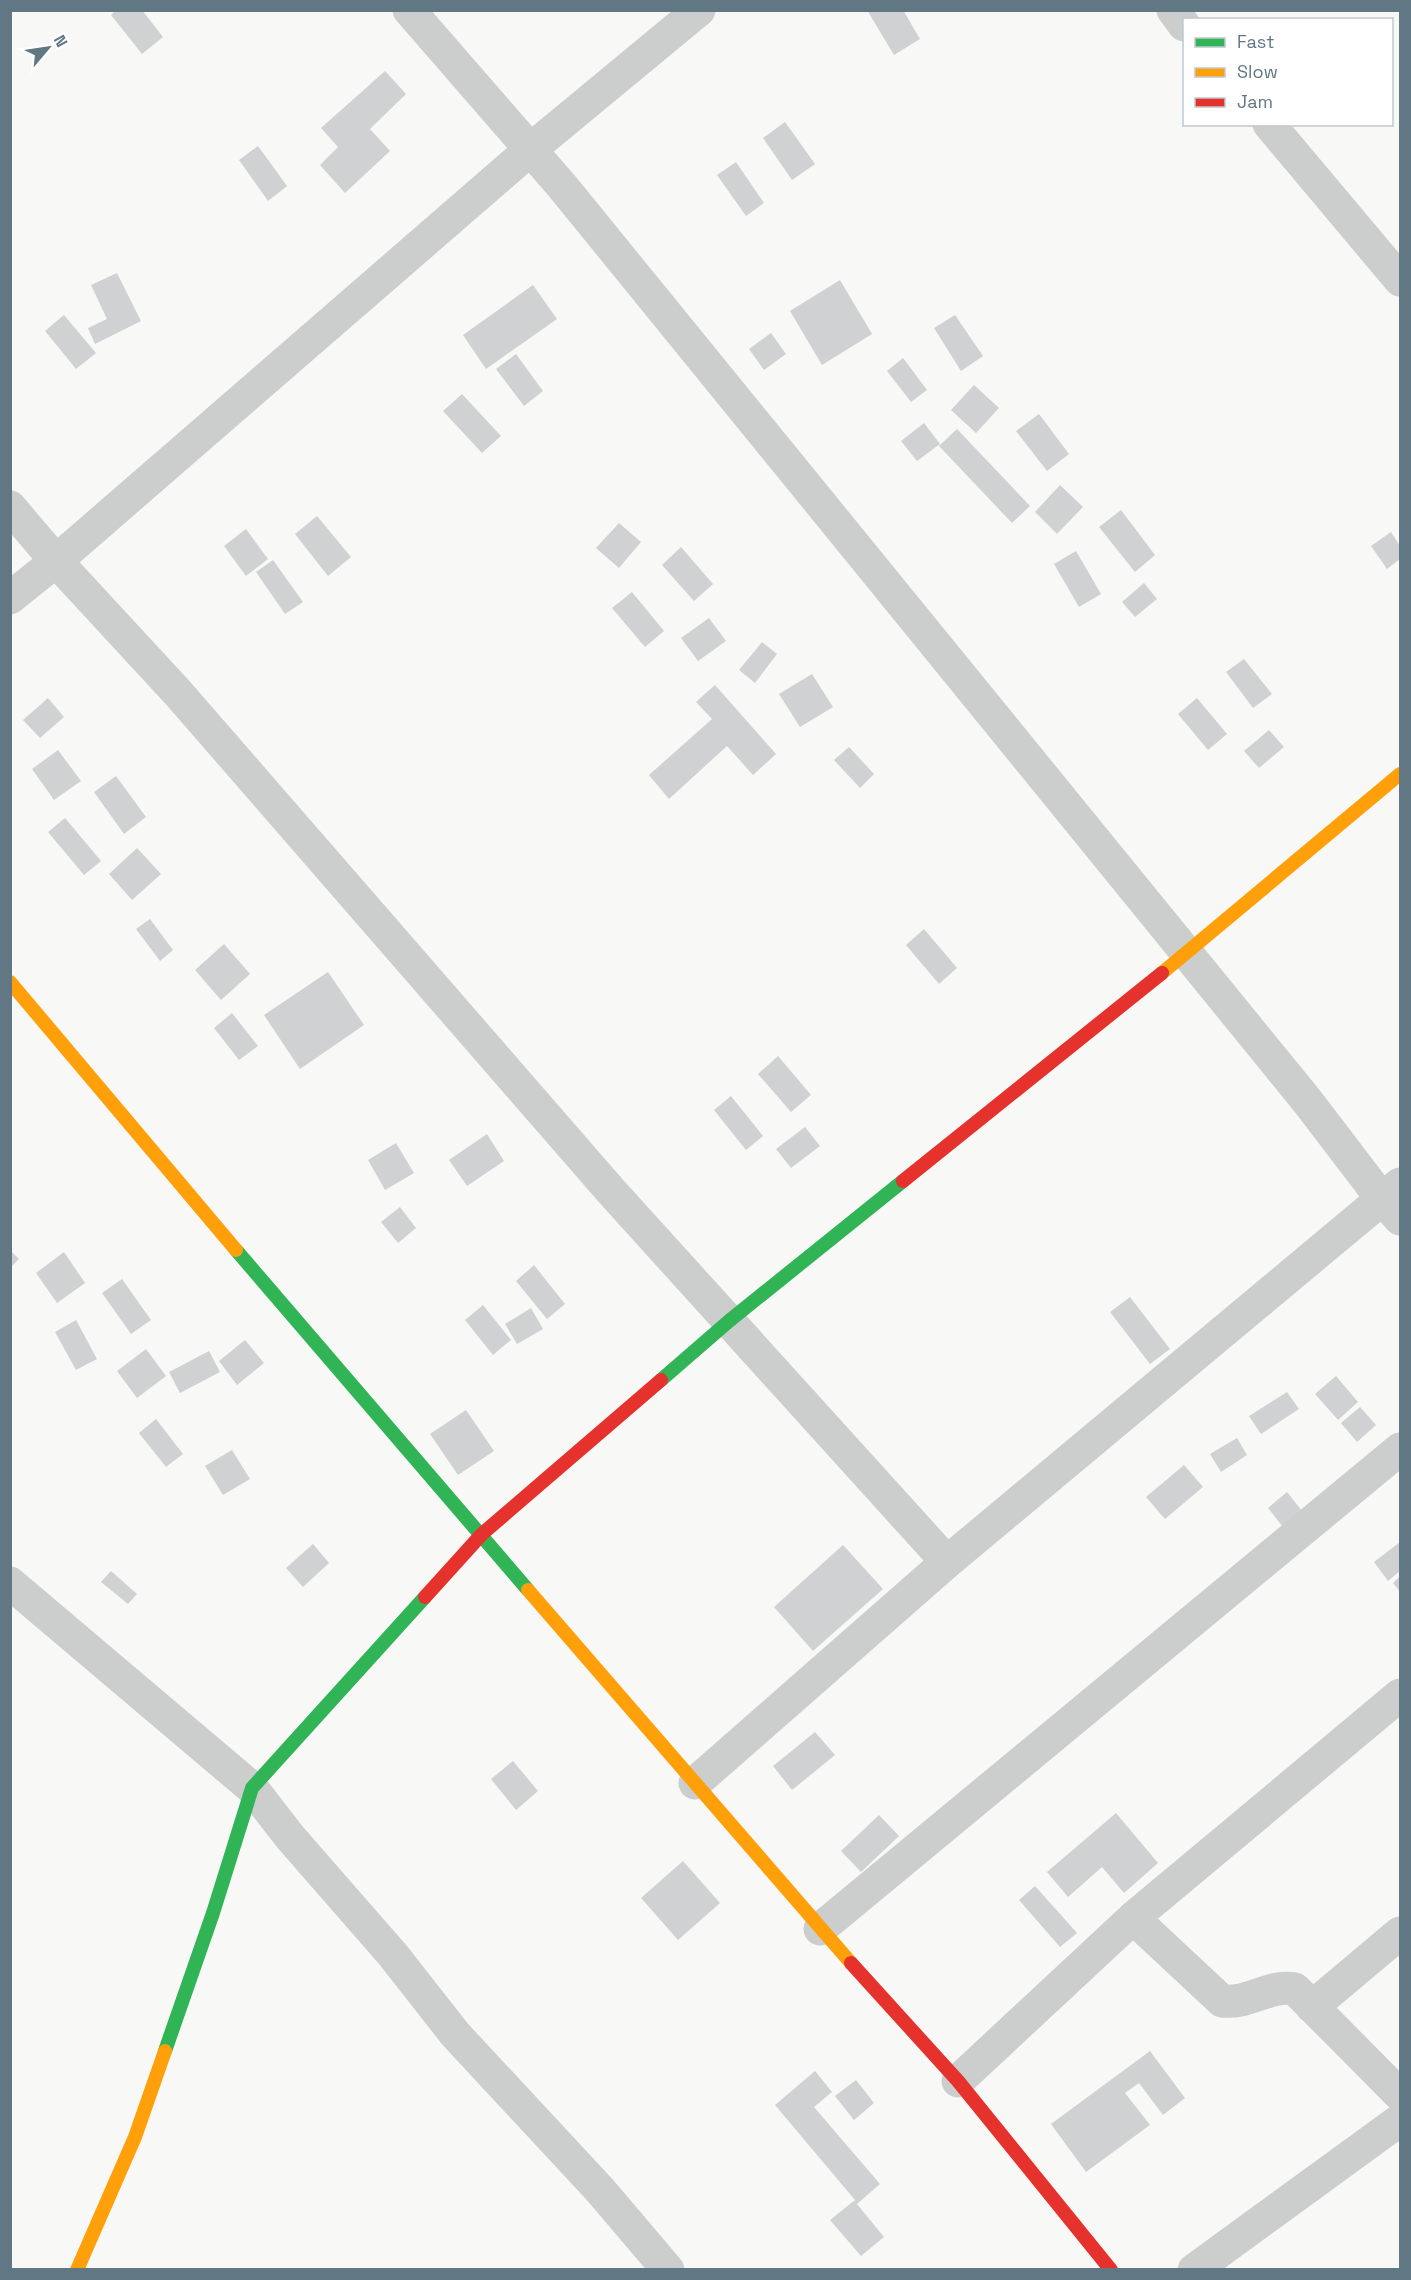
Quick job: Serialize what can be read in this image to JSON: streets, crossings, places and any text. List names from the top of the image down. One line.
{"legend":["Fast","Slow","Jam"],"north":"top right"}
